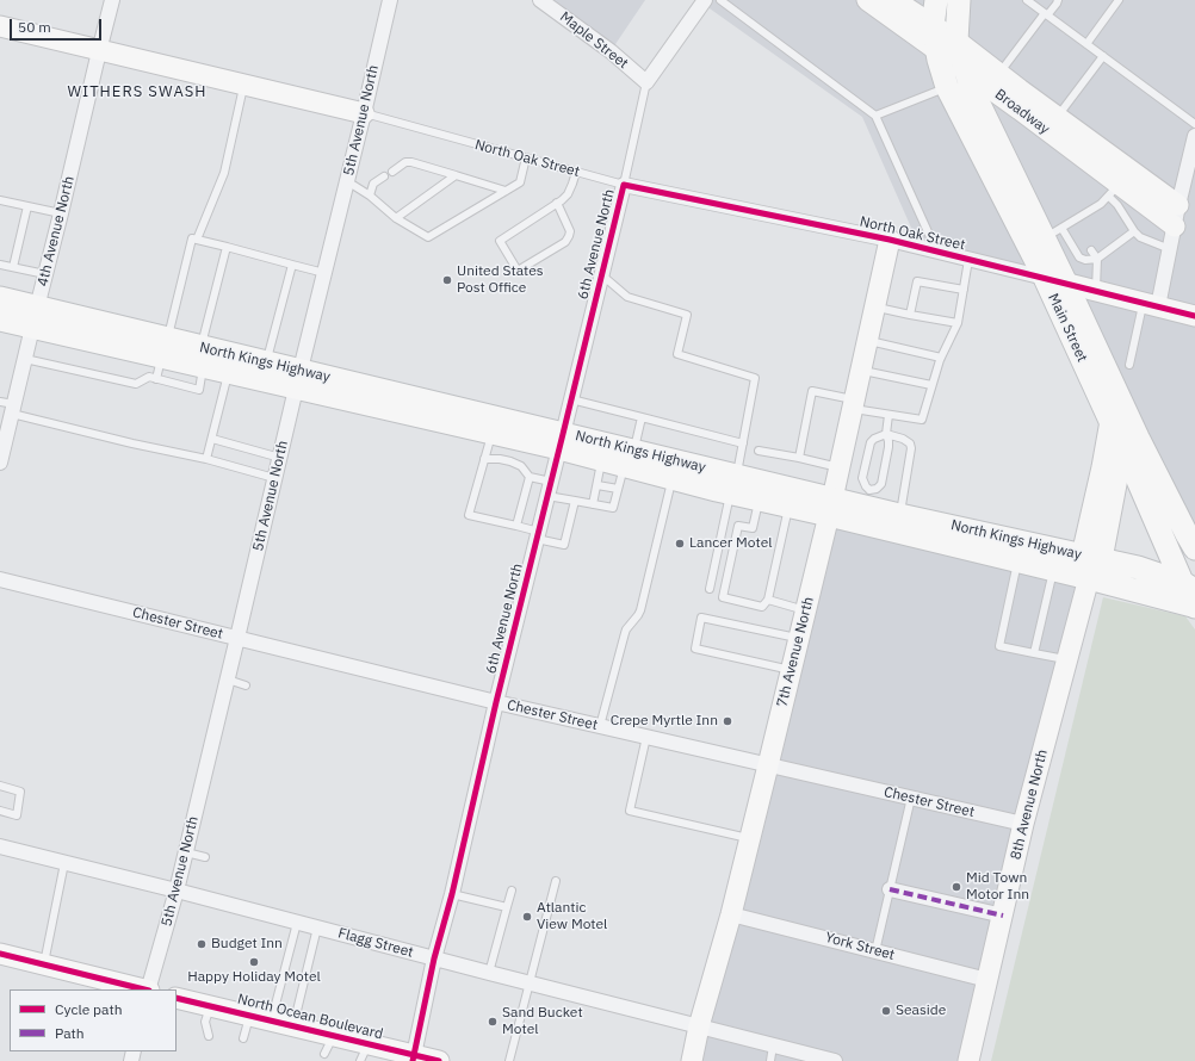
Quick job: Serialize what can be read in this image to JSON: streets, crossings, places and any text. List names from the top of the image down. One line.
{"streets":{"main road":["Main Street","North Kings Highway"],"street":["Maple Street","Broadway","5th Avenue North","North Oak Street","4th Avenue North","6th Avenue North","Chester Street","7th Avenue North","8th Avenue North","Flagg Street","York Street","North Ocean Boulevard"]},"crossings":[["Maple Street","6th Avenue North"],["Broadway","Main Street"],["5th Avenue North","North Oak Street"],["5th Avenue North","North Kings Highway"],["5th Avenue North","Chester Street"],["5th Avenue North","Flagg Street"],["North Oak Street","4th Avenue North"],["North Oak Street","6th Avenue North"],["North Oak Street","Main Street"],["North Oak Street","7th Avenue North"],["4th Avenue North","North Kings Highway"],["6th Avenue North","North Kings Highway"],["6th Avenue North","Chester Street"],["6th Avenue North","Flagg Street"],["6th Avenue North","North Ocean Boulevard"],["Main Street","North Kings Highway"],["North Kings Highway","7th Avenue North"],["North Kings Highway","8th Avenue North"],["Chester Street","7th Avenue North"],["Chester Street","8th Avenue North"],["7th Avenue North","Flagg Street"],["7th Avenue North","York Street"],["8th Avenue North","York Street"]],"districts":["WITHERS SWASH"],"places":["United States Post Office","Lancer Motel","Crepe Myrtle Inn","Mid Town Motor Inn","Atlantic View Motel","Budget Inn","Happy Holiday Motel","Seaside","Sand Bucket Motel"],"legend":["Cycle path","Path"],"scale_bar":"50 m"}
